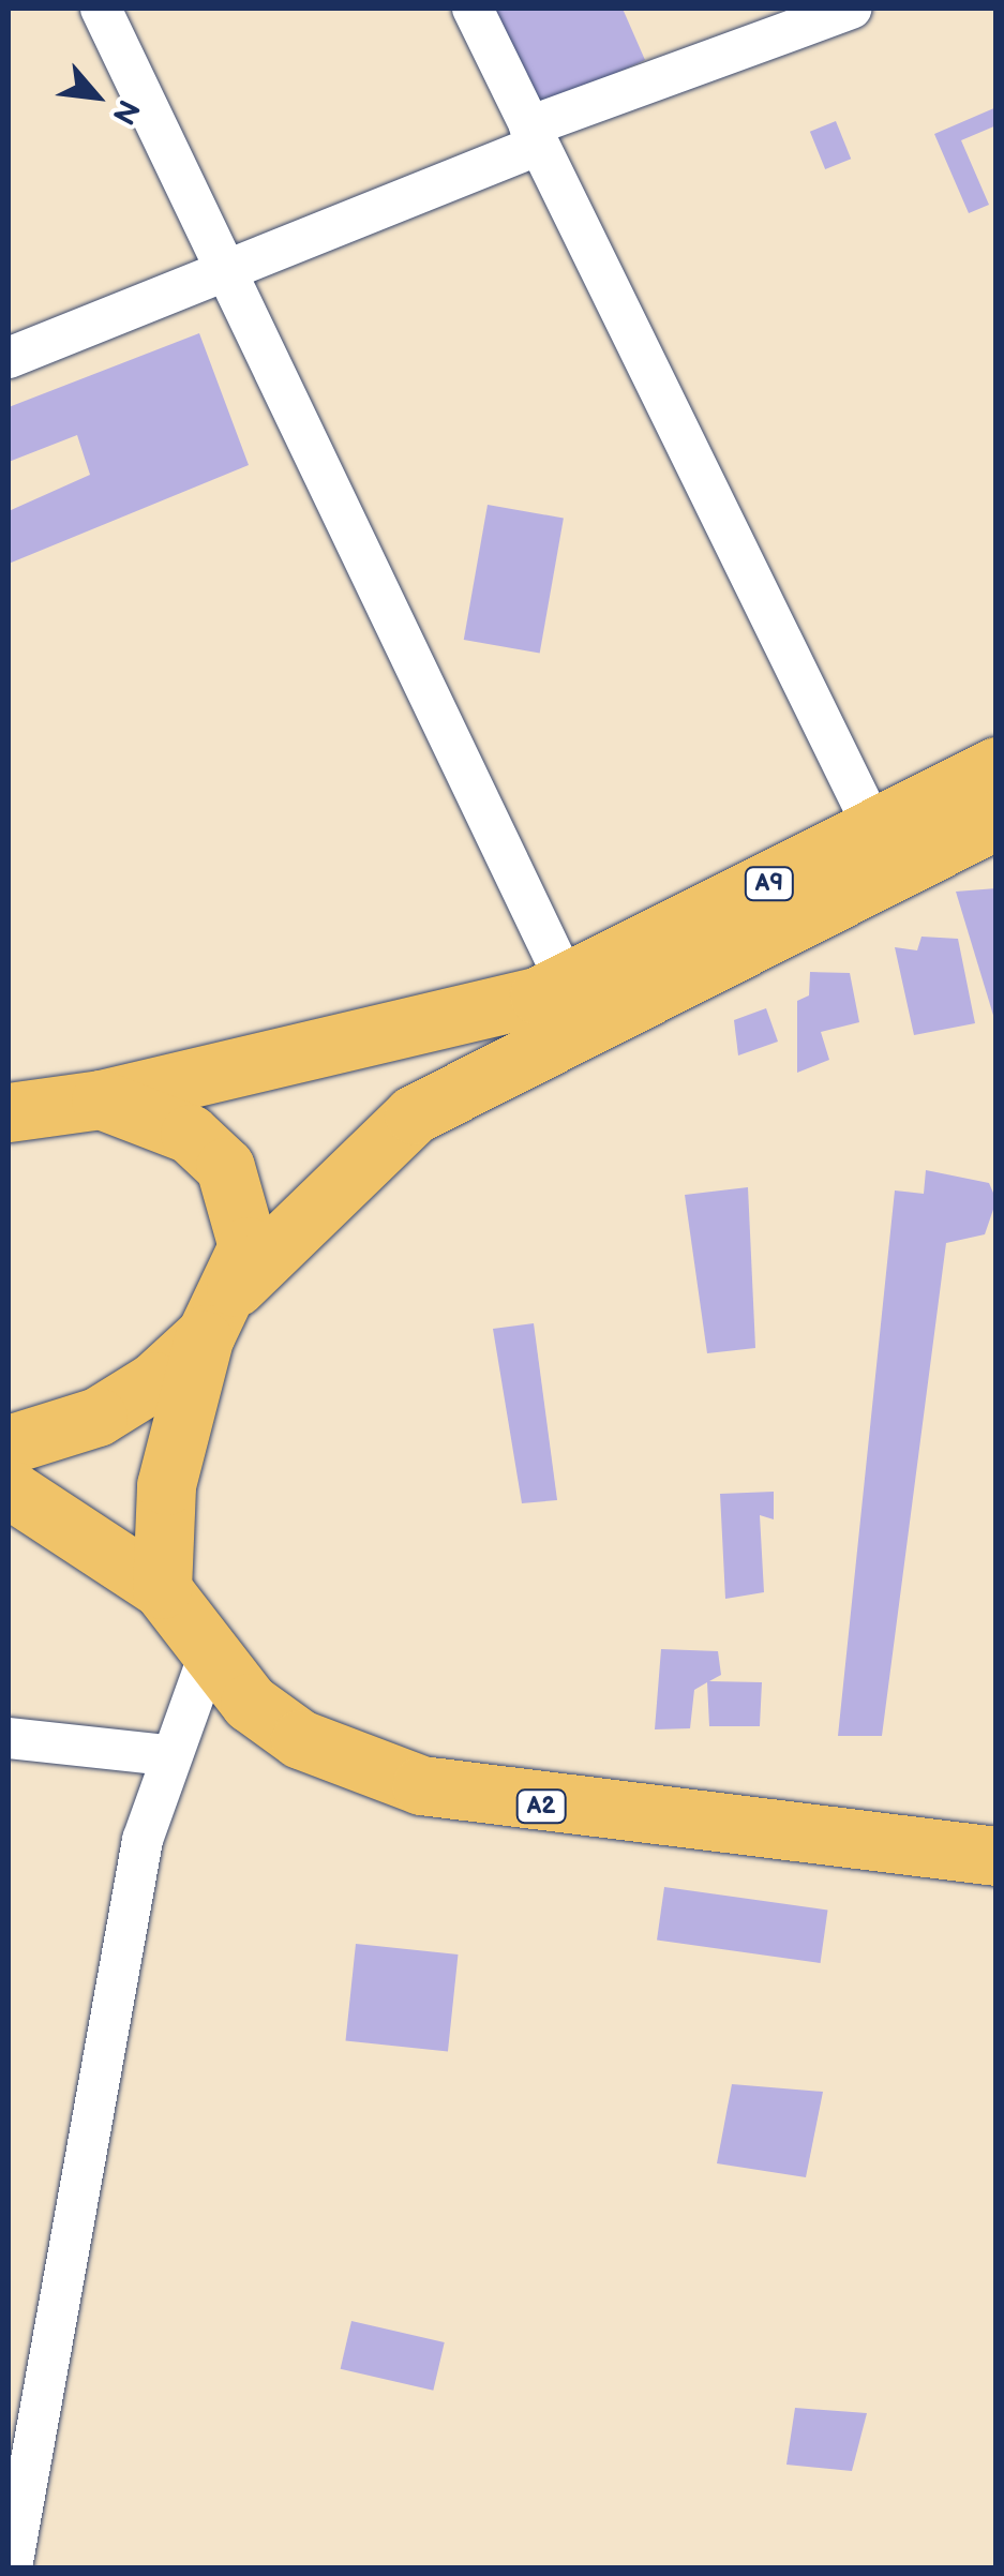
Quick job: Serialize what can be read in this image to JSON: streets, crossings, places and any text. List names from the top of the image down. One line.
{"streets":{"highway":["A9","A2"]},"north":"bottom right"}
